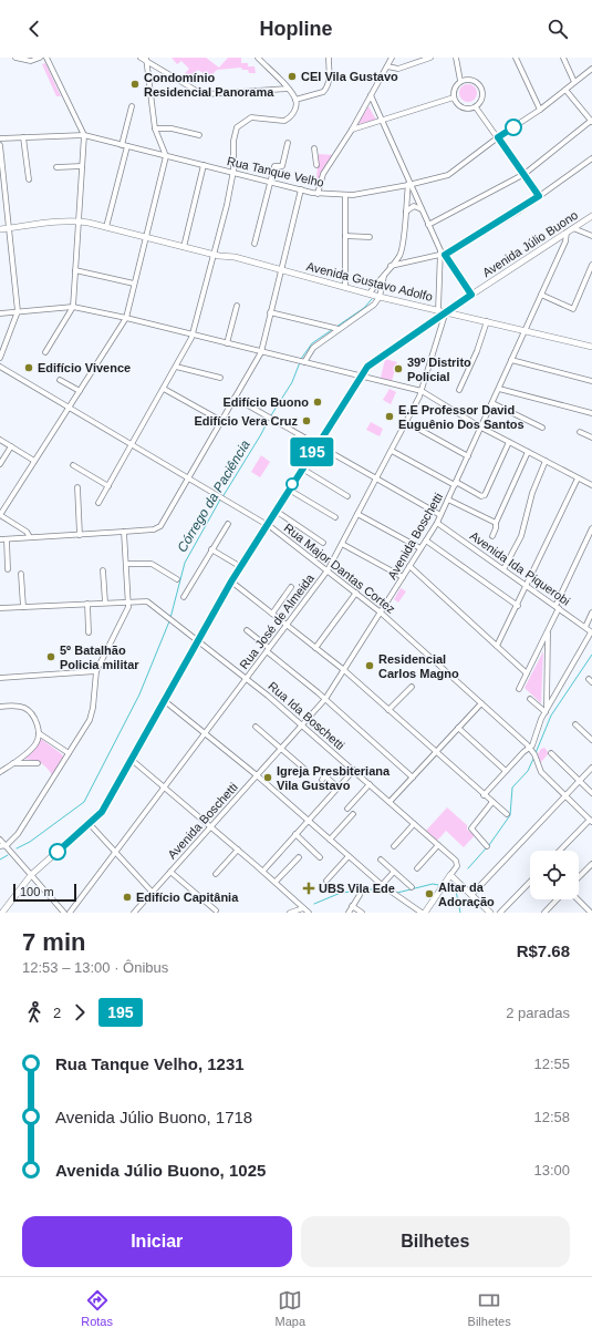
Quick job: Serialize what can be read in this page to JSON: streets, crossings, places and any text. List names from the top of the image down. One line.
{"streets":{"main road":["Avenida Júlio Buono","Avenida Gustavo Adolfo"],"street":["Rua Tanque Velho","Avenida Boschetti","Rua Major Dantas Cortez","Avenida Ida Piquerobi","Rua José de Almeida","Rua Ida Boschetti"]},"crossings":[["Avenida Júlio Buono","Avenida Gustavo Adolfo"],["Avenida Júlio Buono","Avenida Boschetti"],["Avenida Júlio Buono","Rua Major Dantas Cortez"],["Avenida Júlio Buono","Rua José de Almeida"],["Avenida Júlio Buono","Rua Ida Boschetti"],["Avenida Gustavo Adolfo","Avenida Boschetti"],["Avenida Gustavo Adolfo","Rua José de Almeida"],["Avenida Boschetti","Rua Major Dantas Cortez"],["Avenida Boschetti","Avenida Ida Piquerobi"],["Avenida Boschetti","Rua Ida Boschetti"],["Rua Major Dantas Cortez","Rua José de Almeida"],["Rua José de Almeida","Rua Ida Boschetti"]],"water":["Córrego da Paciência"],"places":{"other":["CEI Vila Gustavo","Condomínio Residencial Panorama","Edifício Vivence","39º Distrito Policial","Edifício Buono","E.E Professor David Euguênio Dos Santos","Edifício Vera Cruz","5º Batalhão Policia militar","Residencial Carlos Magno","Igreja Presbiteriana Vila Gustavo","Altar da Adoração","Edifício Capitânia"],"health":["UBS Vila Ede"]},"lines":["bus line 195"],"scale_bar":"100 m","page":{"header":"Hopline","on_map":"195","scale":"100 m","heading":["7 min","12:53 – 13:00 · Ônibus","R$7.68"],"legs":["2","195","2 paradas"],"list":[{"name":"Rua Tanque Velho, 1231","value":"12:55"},{"name":"Avenida Júlio Buono, 1718","value":"12:58"},{"name":"Avenida Júlio Buono, 1025","value":"13:00"}],"buttons":["Iniciar","Bilhetes"],"tabs":["Rotas","Mapa","Bilhetes"]}}
